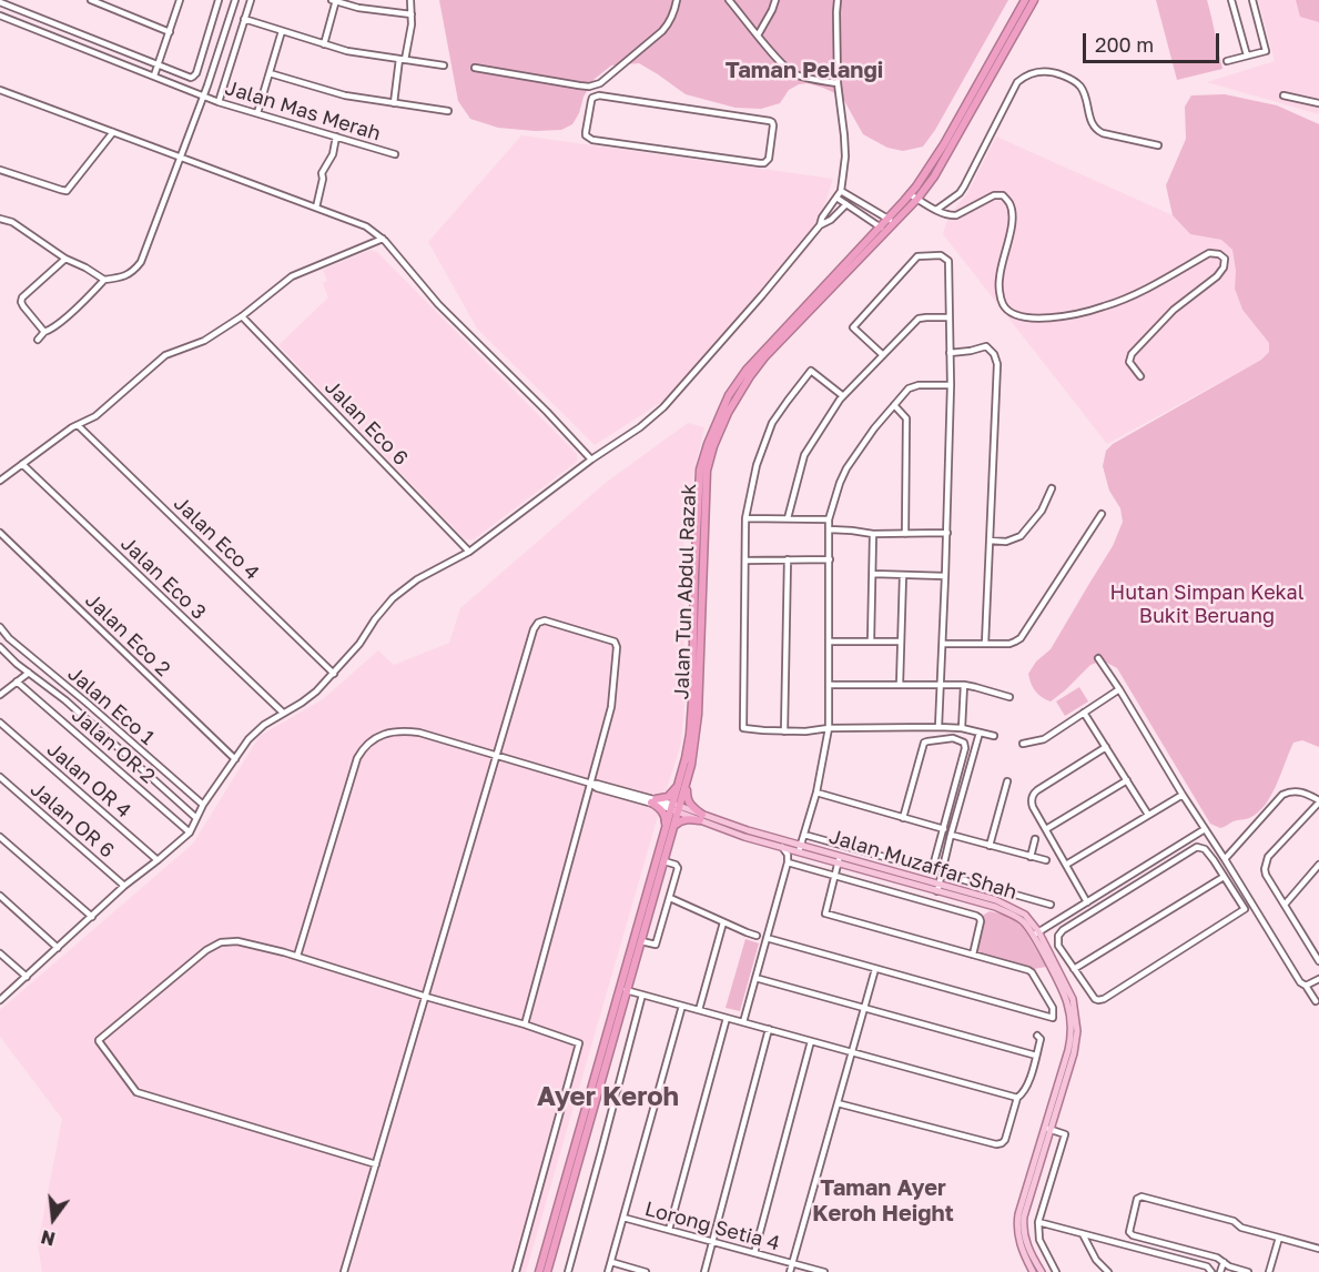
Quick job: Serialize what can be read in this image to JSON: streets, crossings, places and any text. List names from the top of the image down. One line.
{"streets":{"highway":["Jalan Tun Abdul Razak"],"main road":["Jalan Muzaffar Shah"],"street":["Jalan Mas Merah","Jalan Eco 6","Jalan Eco 4","Jalan Eco 3","Jalan Eco 2","Jalan Eco 1","Jalan OR 2","Jalan OR 4","Jalan OR 6","Lorong Setia 4"]},"crossings":[["Jalan Tun Abdul Razak","Jalan Muzaffar Shah"]],"districts":["Taman Pelangi","Ayer Keroh","Taman Ayer Keroh Height"],"parks":["Hutan Simpan Kekal Bukit Beruang"],"scale_bar":"200 m","north":"bottom"}
